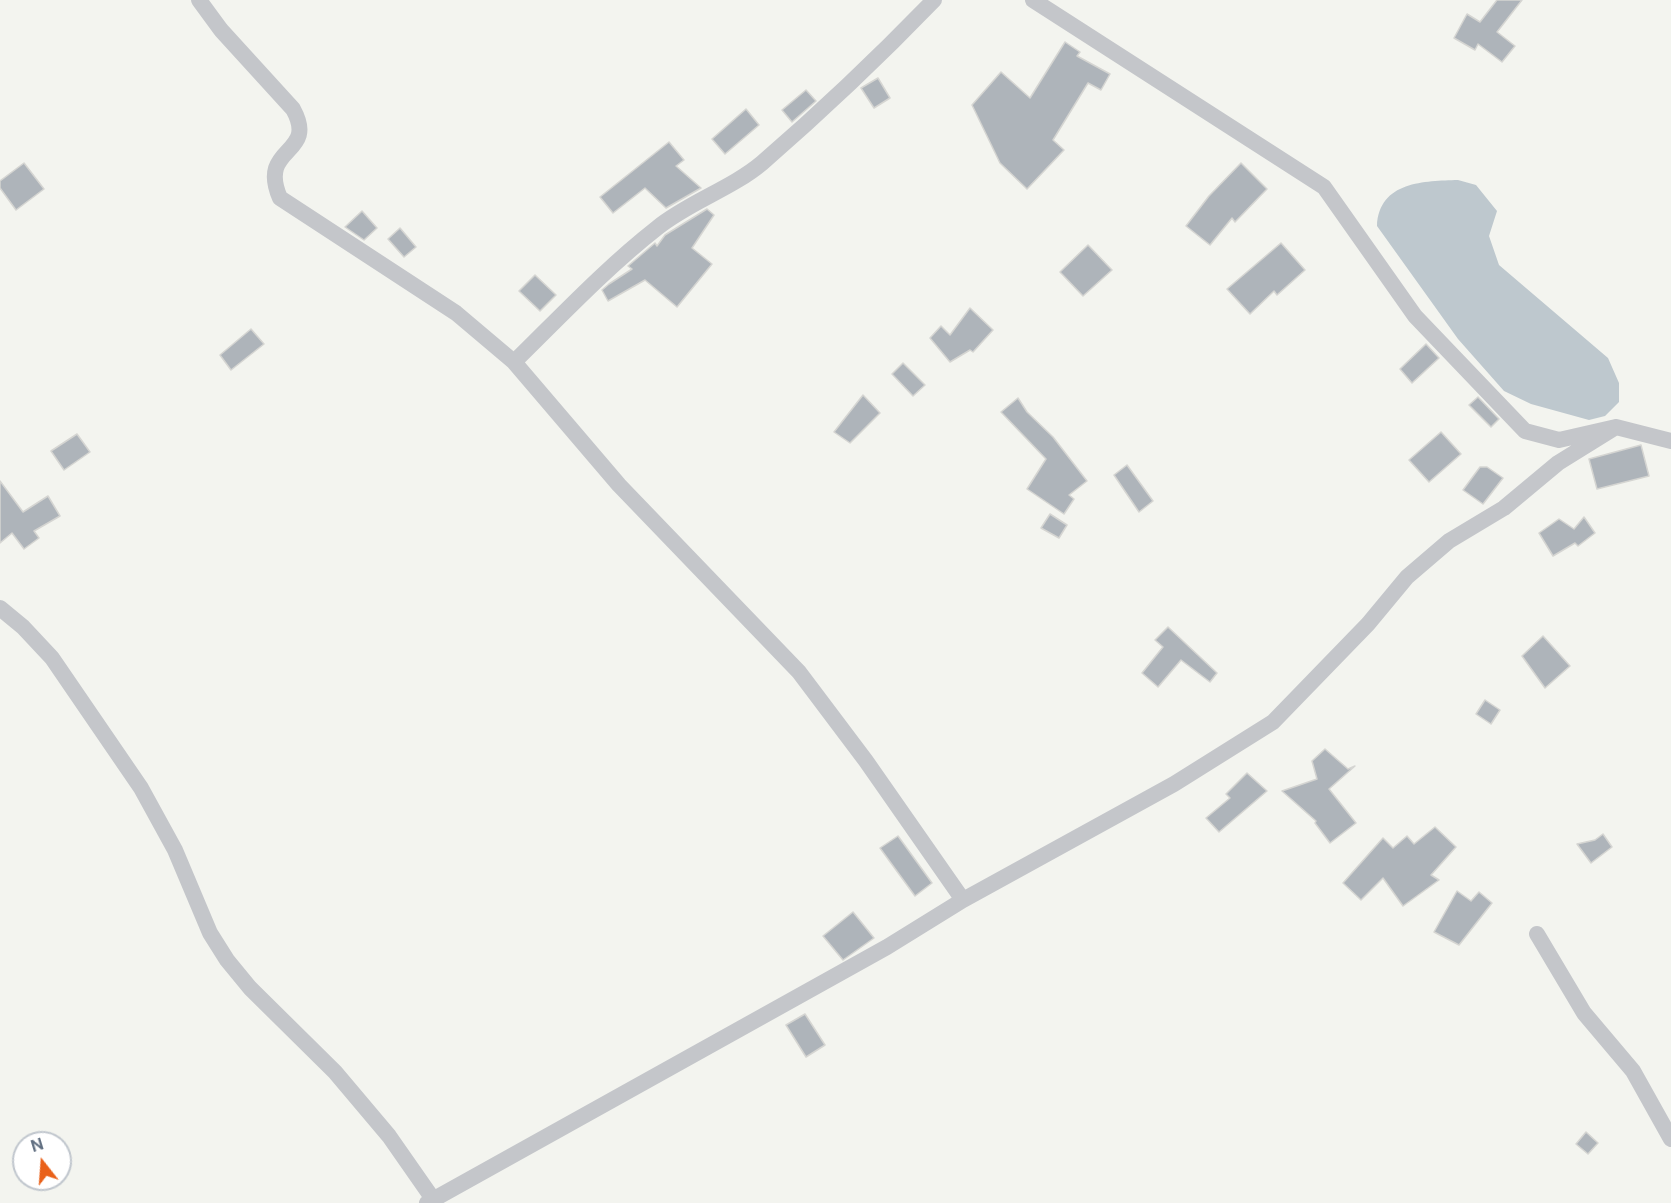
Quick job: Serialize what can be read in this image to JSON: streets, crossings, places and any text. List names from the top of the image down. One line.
{"north":"top"}
